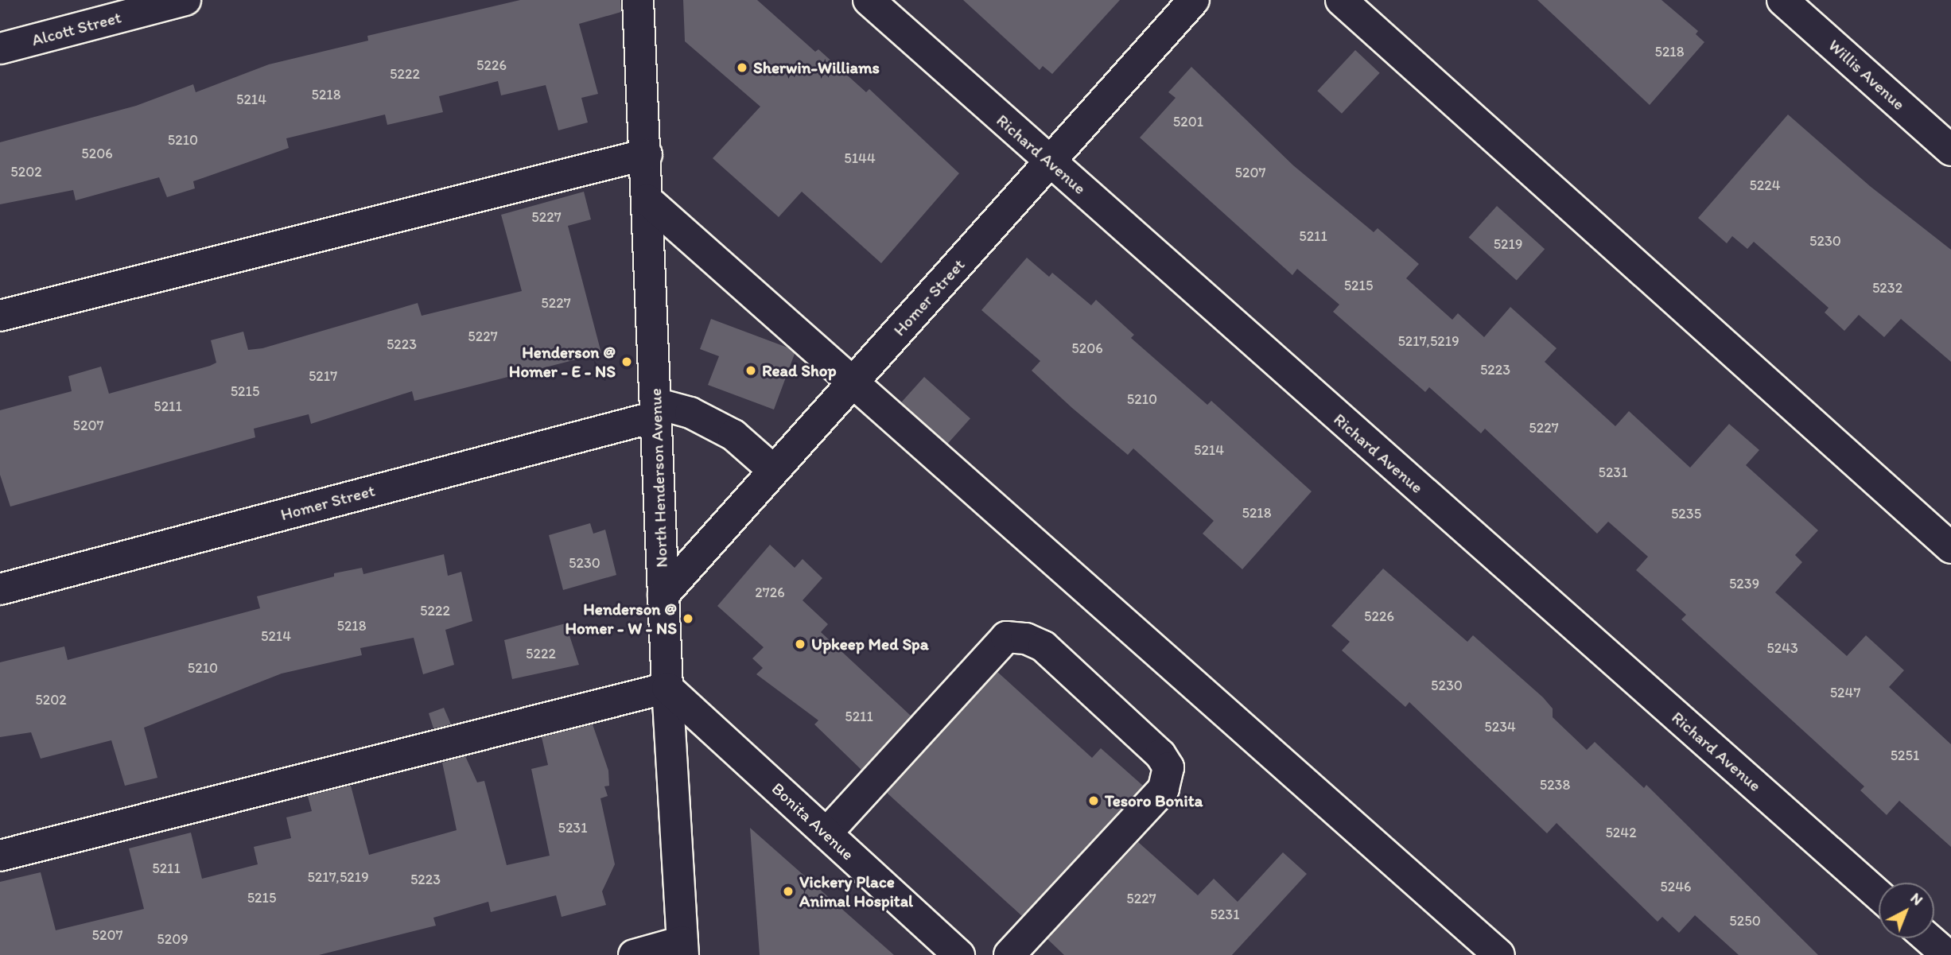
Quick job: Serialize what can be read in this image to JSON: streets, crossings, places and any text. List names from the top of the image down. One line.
{"streets":{"street":["Alcott Street","Willis Avenue","Richard Avenue","Homer Street","North Henderson Avenue","Bonita Avenue"]},"crossings":[["Richard Avenue","Homer Street"],["Homer Street","North Henderson Avenue"],["North Henderson Avenue","Bonita Avenue"]],"places":["Sherwin-Williams","Henderson @ Homer - E - NS","Read Shop","Henderson @ Homer - W - NS","Upkeep Med Spa","Tesoro Bonita","Vickery Place Animal Hospital"],"house_numbers":["5218","5226","5222","5218","5214","5201","5210","5206","5144","5202","5207","5224","5227","5211","5230","5219","5215","5232","5227","5227","5217,5219","5223","5206","5223","5217","5215","5210","5211","5207","5227","5214","5231","5218","5235","5230","5239","2726","5222","5226","5218","5214","5243","5222","5210","5230","5247","5202","5211","5234","5251","5238","5231","5242","5211","5217,5219","5223","5246","5215","5227","5231","5250","5207","5209"],"north":"top right"}
